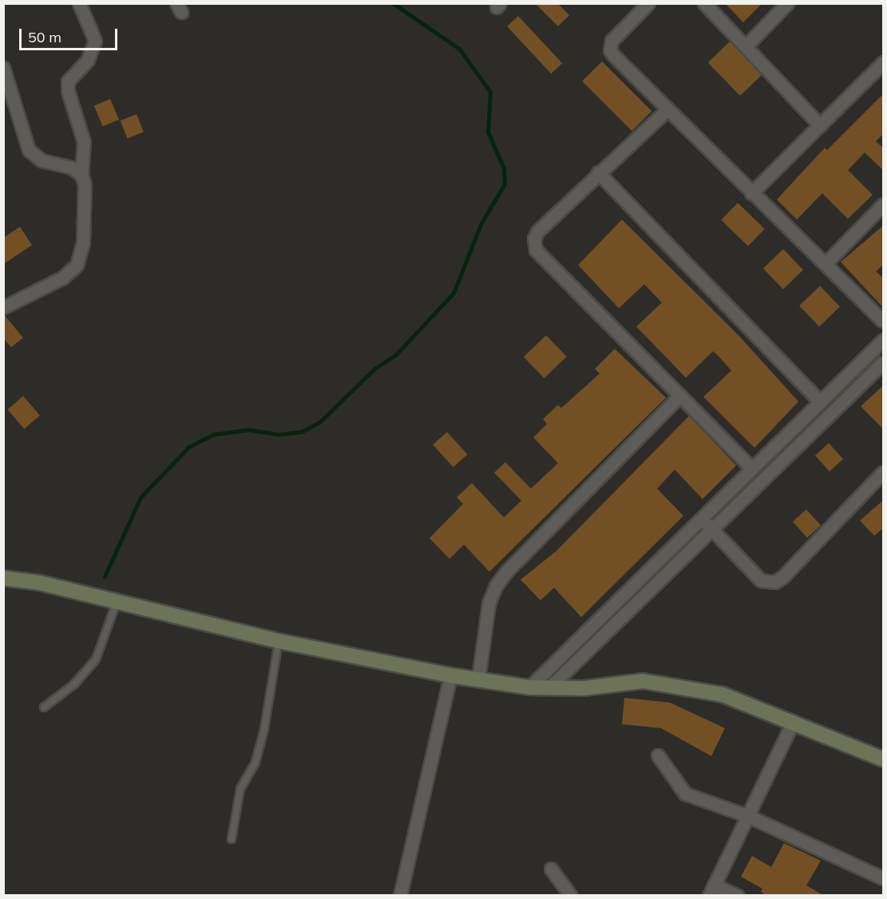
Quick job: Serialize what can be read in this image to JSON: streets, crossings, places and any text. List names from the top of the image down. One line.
{"scale_bar":"50 m"}
